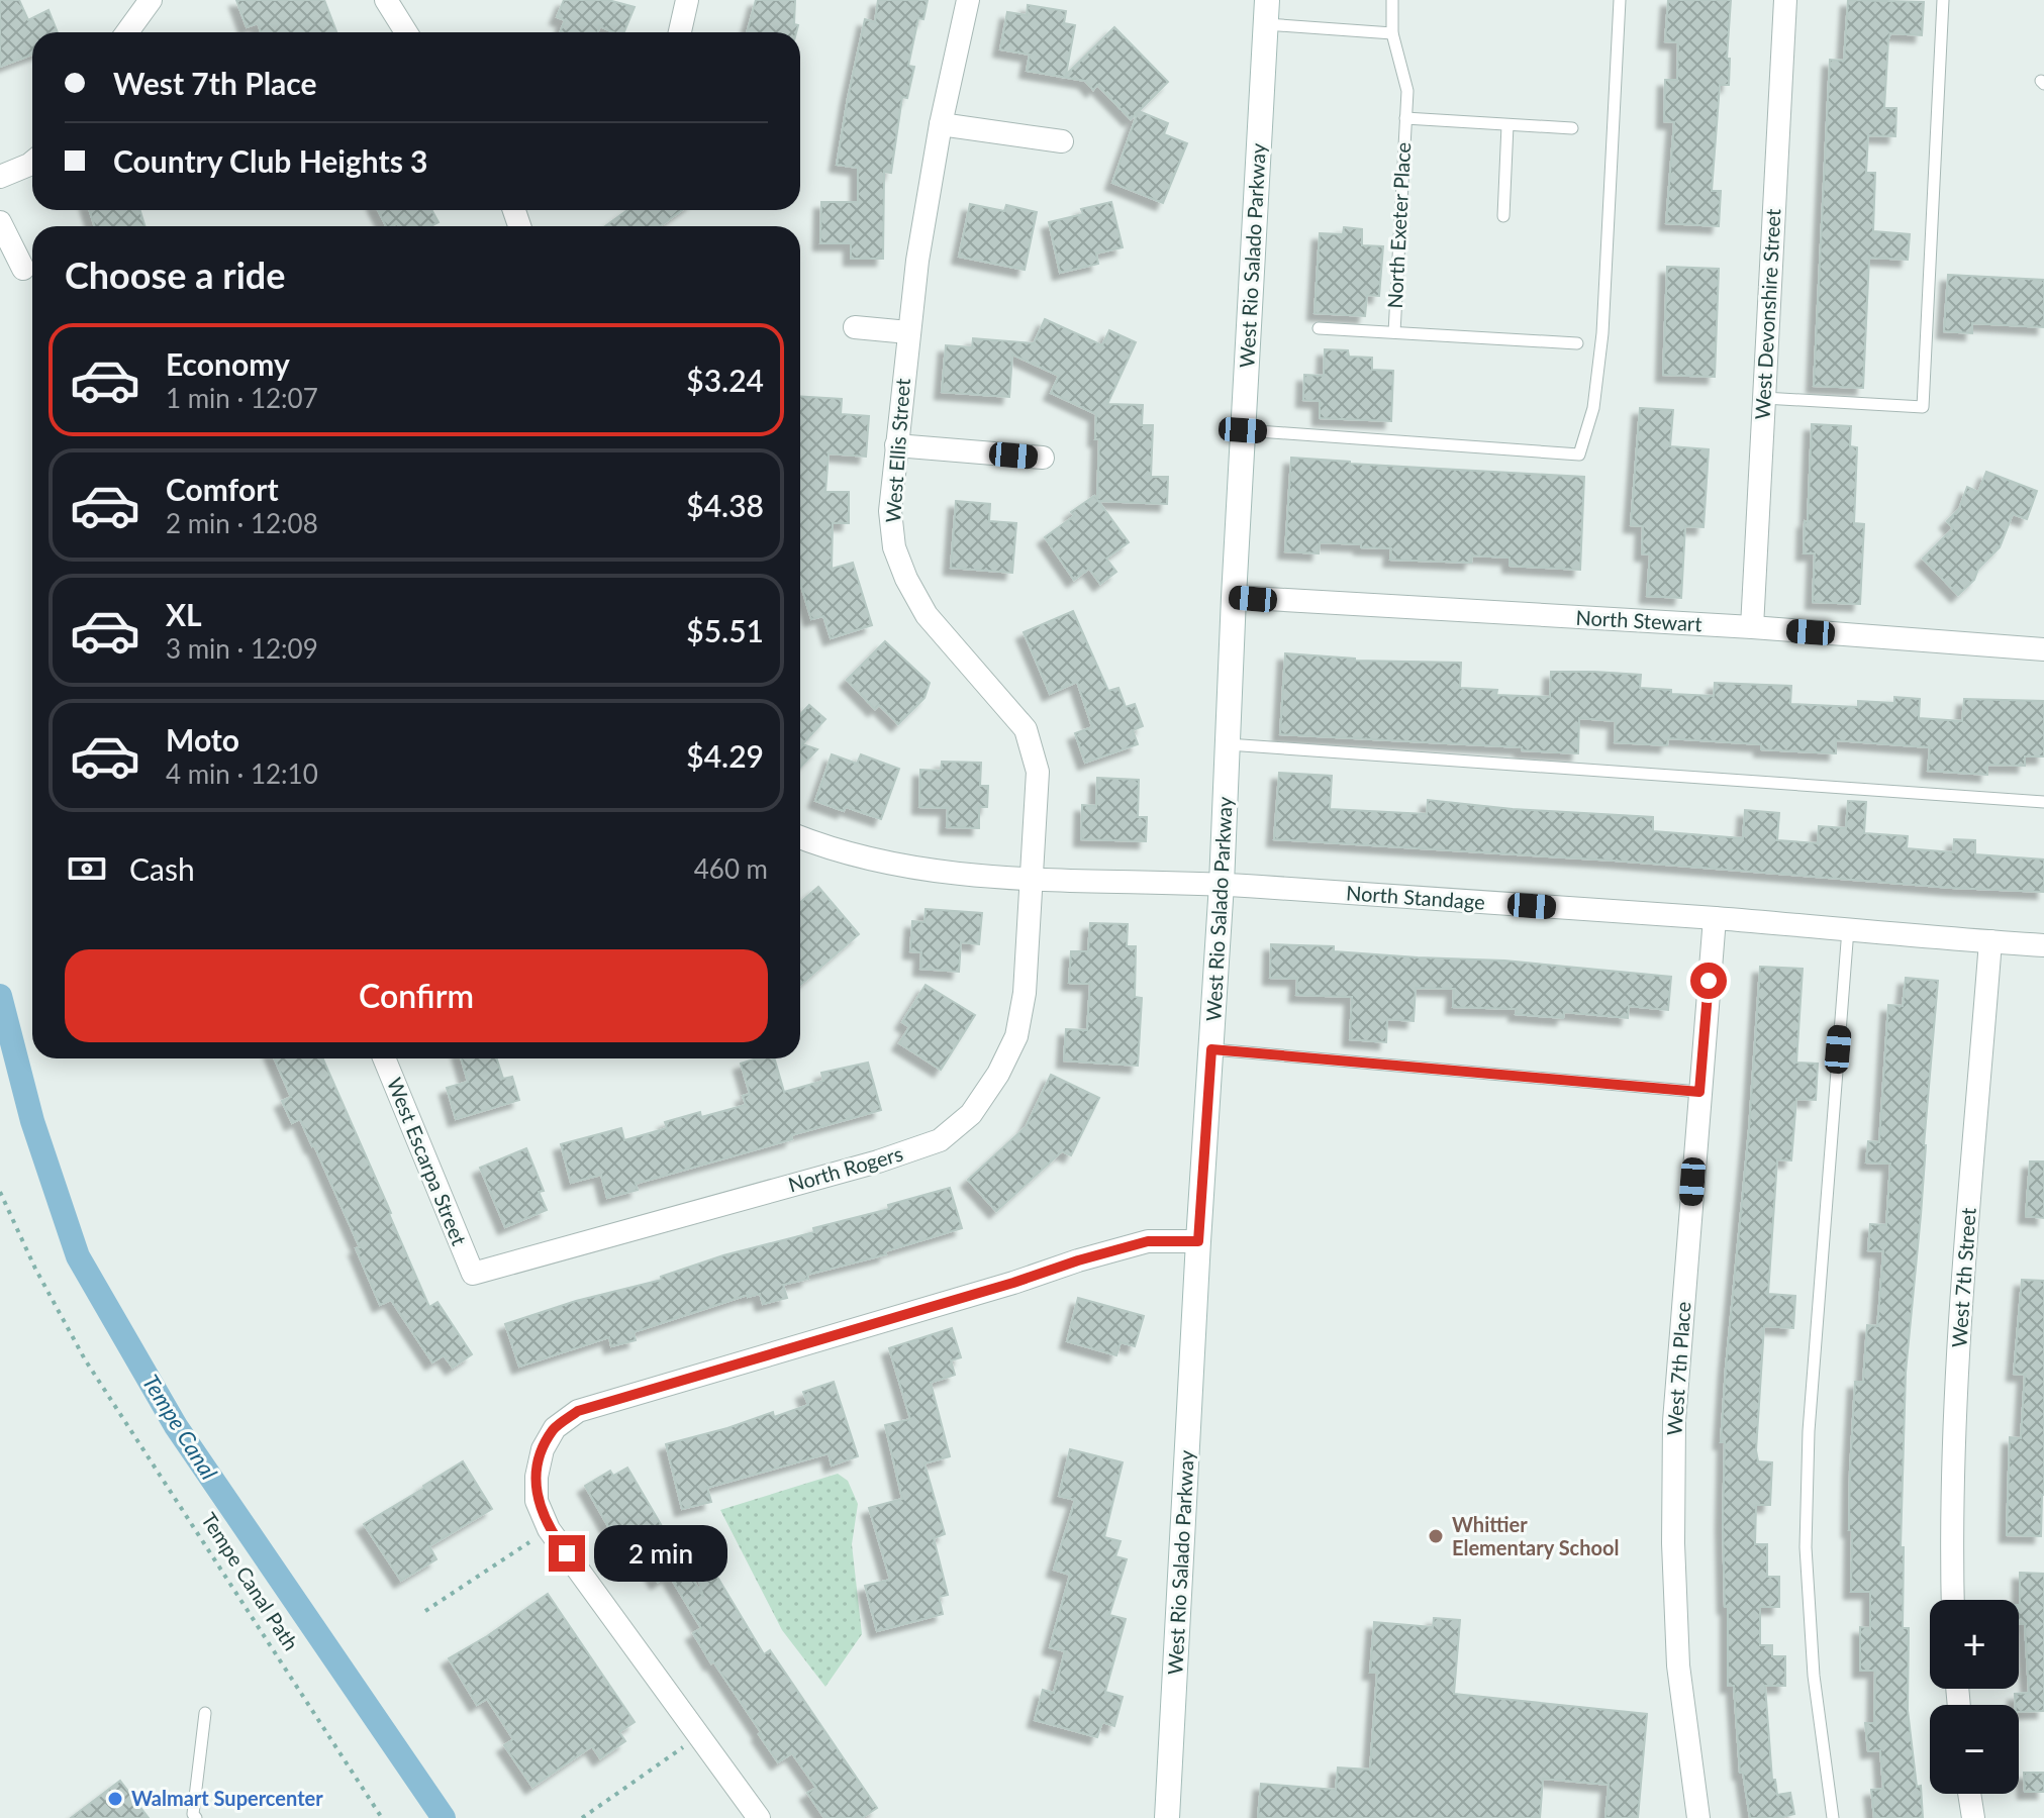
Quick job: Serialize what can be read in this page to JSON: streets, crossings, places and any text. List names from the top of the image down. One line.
{"streets":{"main road":["West Rio Salado Parkway"],"street":["West Devonshire Street","West Ellis Street","North Stewart","North Standage","West Escarpa Street","North Rogers","West 7th Street","West 7th Place"],"lane":["North Exeter Place"],"path":["Tempe Canal Path"]},"crossings":[["West Rio Salado Parkway","North Stewart"],["West Rio Salado Parkway","North Standage"],["West Devonshire Street","North Stewart"],["West Ellis Street","North Standage"],["West Ellis Street","North Rogers"],["North Standage","North Rogers"],["North Standage","West 7th Street"],["North Standage","West 7th Place"],["West Escarpa Street","North Rogers"]],"water":["Tempe Canal"],"places":["Whittier Elementary School","Walmart Supercenter"],"page":{"banner":["West 7th Place","Country Club Heights 3"],"heading":"Choose a ride","list":[{"name":"Economy","note":"1 min · 12:07","value":"$3.24"},{"name":"Comfort","note":"2 min · 12:08","value":"$4.38"},{"name":"XL","note":"3 min · 12:09","value":"$5.51"},{"name":"Moto","note":"4 min · 12:10","value":"$4.29"}],"pay":["Cash","460 m"],"buttons":"Confirm","bubble":"2 min","map_buttons":["+","−"]}}
